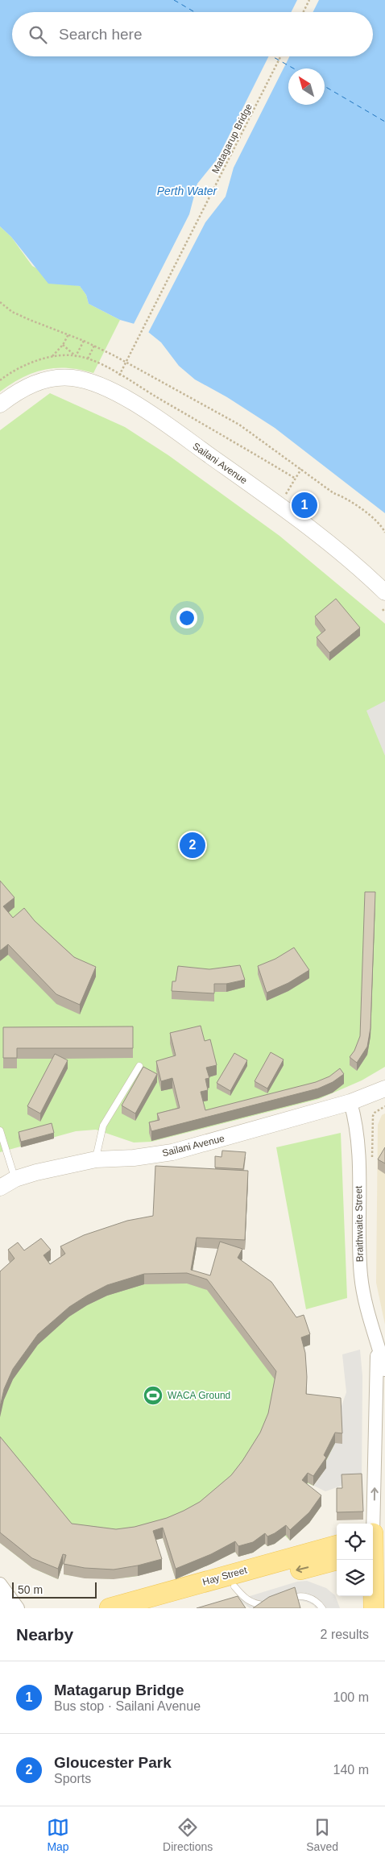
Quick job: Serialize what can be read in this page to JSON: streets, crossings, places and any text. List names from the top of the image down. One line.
{"streets":{"main road":["Hay Street"],"street":["Sailani Avenue","Braithwaite Street"],"path":["Matagarup Bridge"]},"crossings":[["Sailani Avenue","Braithwaite Street"]],"one_way":["Braithwaite Street"],"water":["Perth Water"],"places":{"sports":["WACA Ground"]},"scale_bar":"50 m","north":"top left","page":{"search":"Search here","pins":["1","2"],"scale":"50 m","heading":["Nearby","2 results"],"list":[{"mark":"1","name":"Matagarup Bridge","note":"Bus stop · Sailani Avenue","value":"100 m"},{"mark":"2","name":"Gloucester Park","note":"Sports","value":"140 m"}],"nav":["Map","Directions","Saved"]}}
